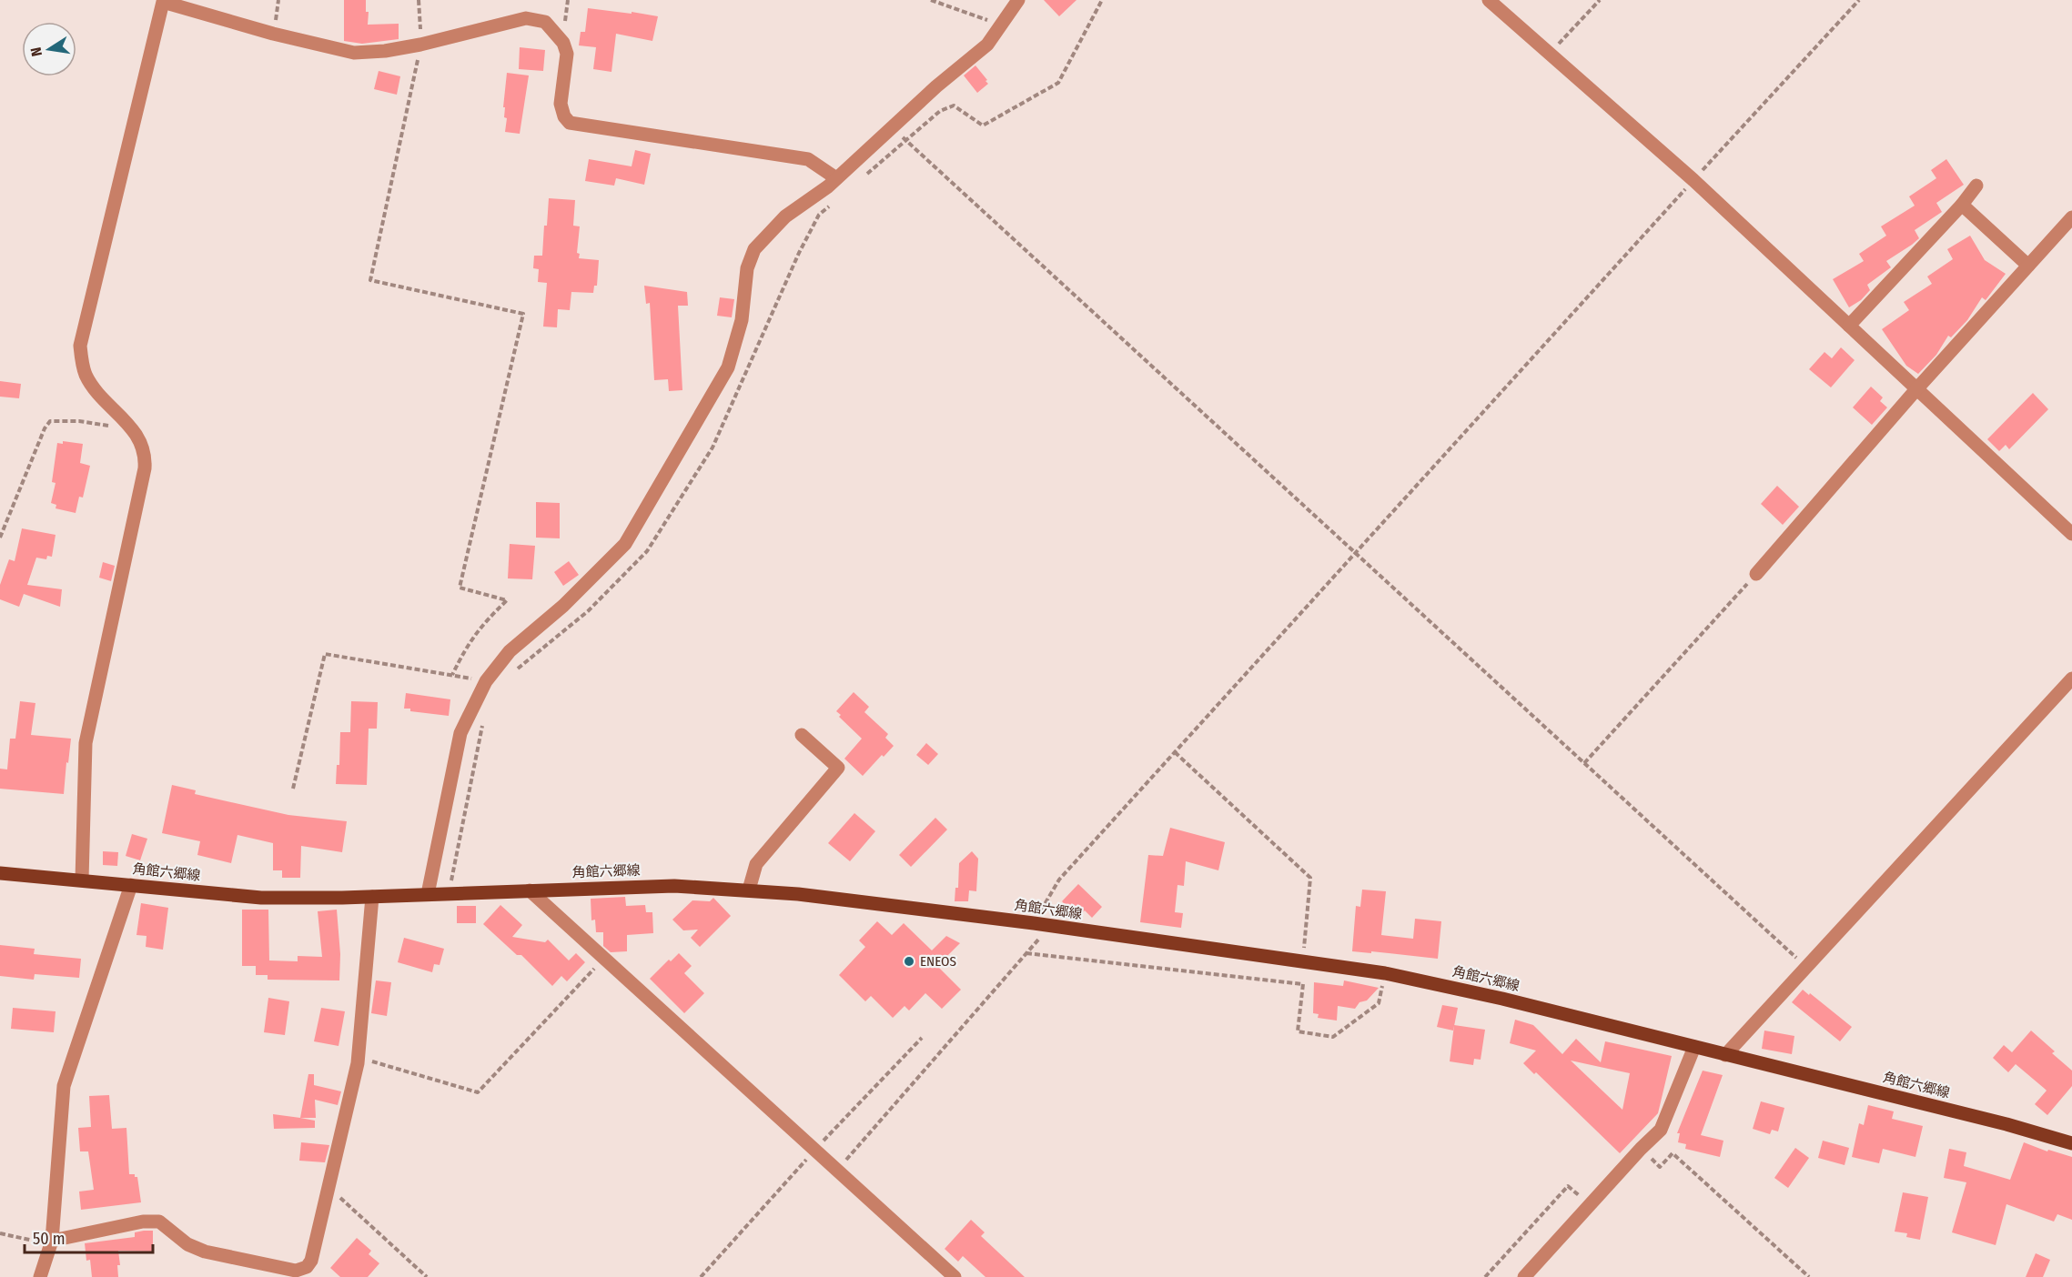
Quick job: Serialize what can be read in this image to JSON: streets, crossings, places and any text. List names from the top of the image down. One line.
{"streets":{"main road":["角館六郷線"]},"places":["ENEOS"],"scale_bar":"50 m","north":"left"}
